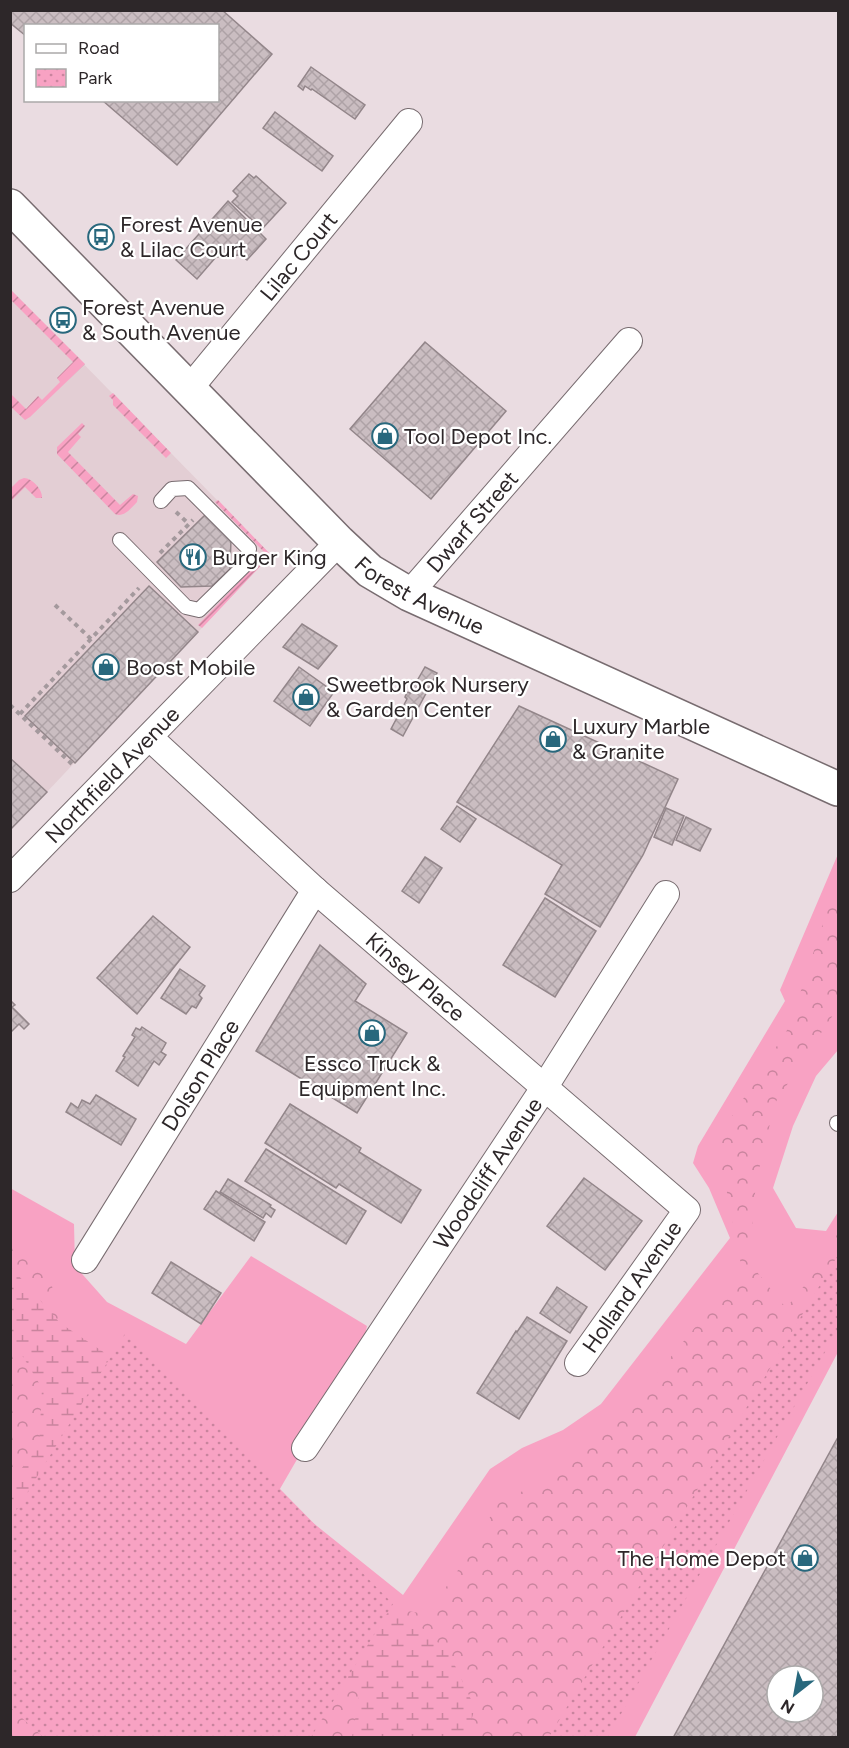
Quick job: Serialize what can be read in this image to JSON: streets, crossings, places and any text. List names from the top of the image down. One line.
{"streets":{"main road":["Forest Avenue"],"street":["Lilac Court","Dwarf Street","Northfield Avenue","Kinsey Place","Dolson Place","Woodcliff Avenue","Holland Avenue"]},"crossings":[["Lilac Court","Forest Avenue"],["Dwarf Street","Forest Avenue"],["Forest Avenue","Northfield Avenue"],["Northfield Avenue","Kinsey Place"],["Kinsey Place","Dolson Place"],["Kinsey Place","Woodcliff Avenue"],["Kinsey Place","Holland Avenue"]],"places":{"bus stop":["Forest Avenue & Lilac Court","Forest Avenue & South Avenue"],"shop":["Tool Depot Inc.","Boost Mobile","Sweetbrook Nursery & Garden Center","Luxury Marble & Granite","Essco Truck & Equipment Inc.","The Home Depot"],"restaurant":["Burger King"]},"legend":["Road","Park"],"north":"bottom left"}
